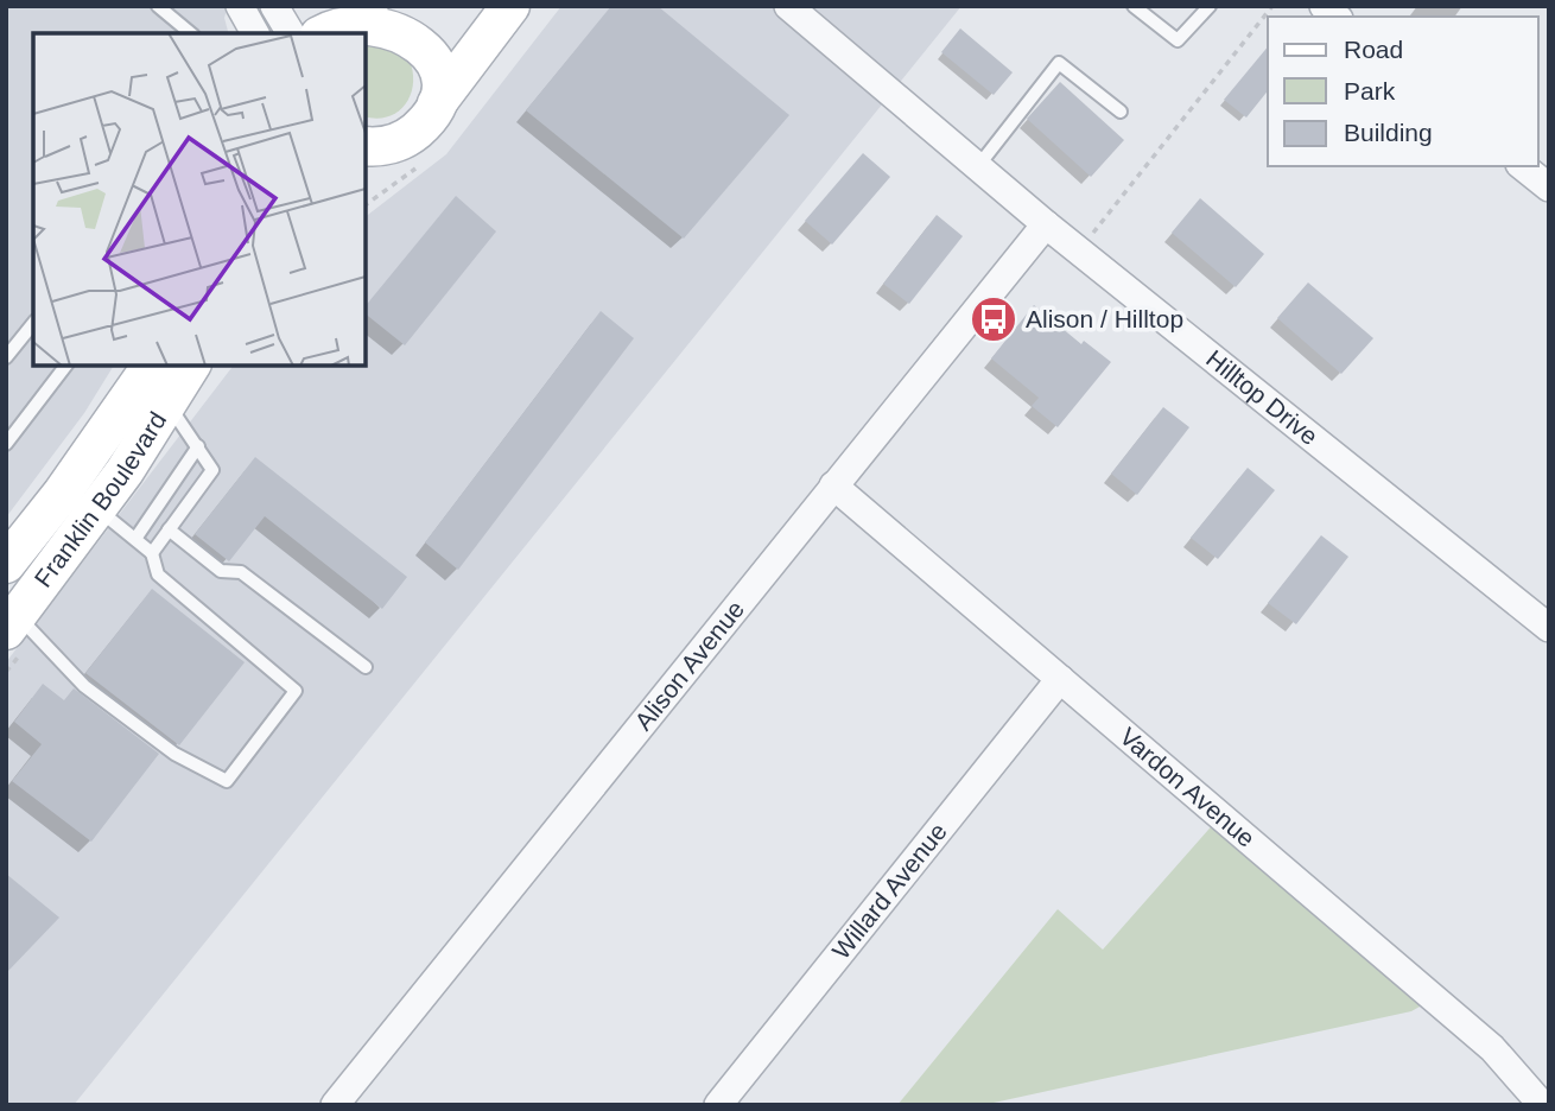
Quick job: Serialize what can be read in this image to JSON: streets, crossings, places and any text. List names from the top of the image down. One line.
{"streets":{"main road":["Franklin Boulevard"],"street":["Hilltop Drive","Alison Avenue","Vardon Avenue","Willard Avenue"]},"crossings":[["Hilltop Drive","Alison Avenue"],["Alison Avenue","Vardon Avenue"],["Vardon Avenue","Willard Avenue"]],"places":{"bus stop":["Alison / Hilltop"]},"legend":["Road","Park","Building"]}
